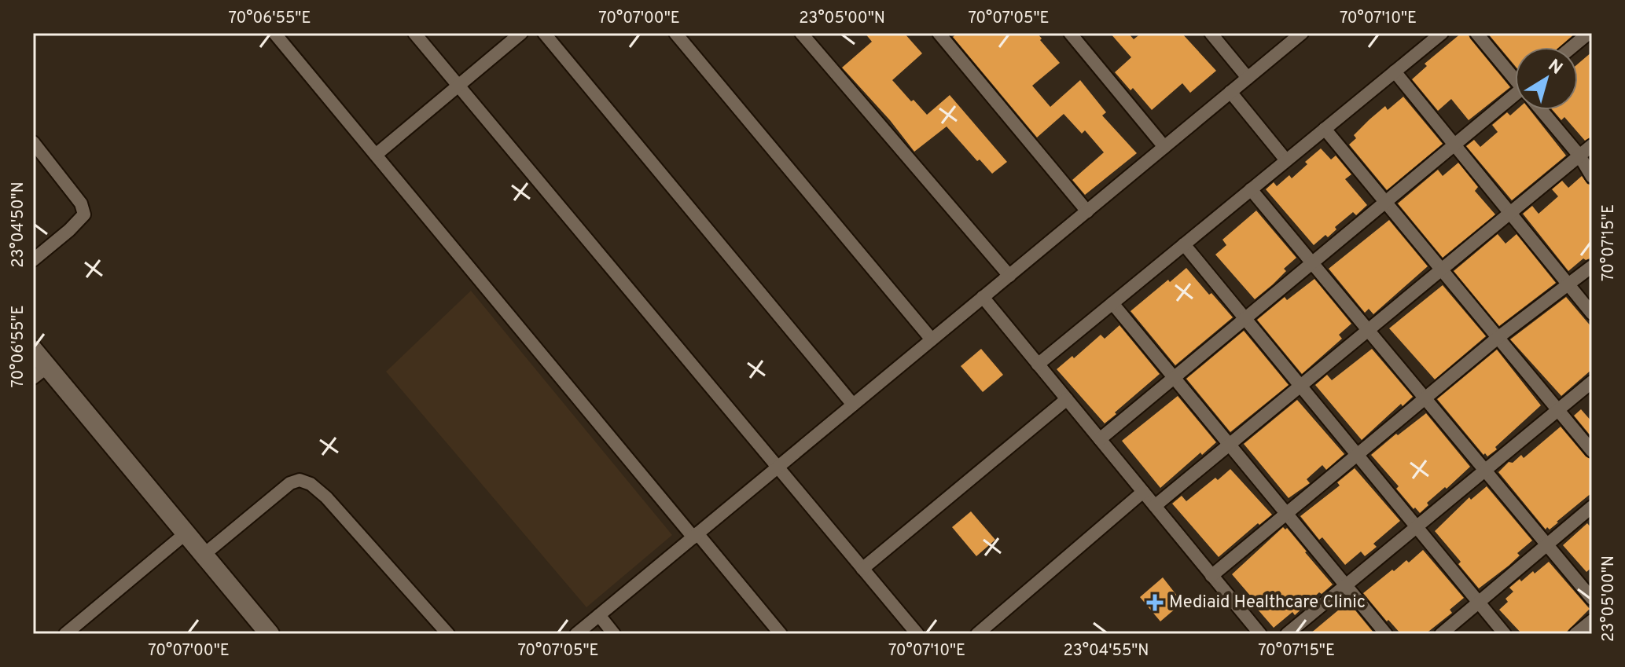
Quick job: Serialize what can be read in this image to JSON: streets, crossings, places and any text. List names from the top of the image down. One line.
{"places":{"health":["Mediaid Healthcare Clinic"]},"north":"top right","coordinates":["70°06'55\"E","70°07'00\"E","23°05'00\"N","70°07'05\"E","70°07'10\"E","23°04'50\"N","70°07'15\"E","23°04'55\"N"]}
